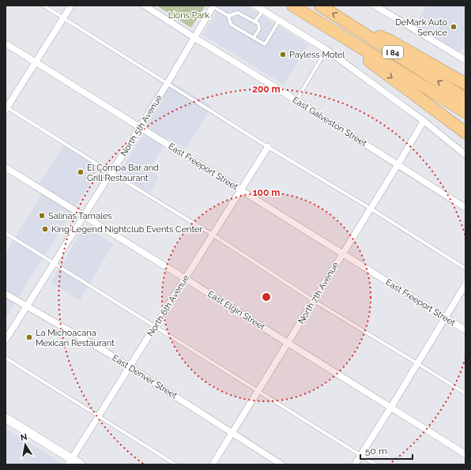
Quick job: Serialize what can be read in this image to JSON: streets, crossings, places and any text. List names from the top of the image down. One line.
{"streets":{"highway":["I 84"],"street":["East Galveston Street","North 5th Avenue","East Freeport Street","North 7th Avenue","North 6th Avenue","East Elgin Street","East Denver Street"]},"crossings":[["East Galveston Street","North 5th Avenue"],["East Galveston Street","North 7th Avenue"],["North 5th Avenue","East Freeport Street"],["North 5th Avenue","East Elgin Street"],["North 5th Avenue","East Denver Street"],["East Freeport Street","North 7th Avenue"],["East Freeport Street","North 6th Avenue"],["North 7th Avenue","East Elgin Street"],["North 7th Avenue","East Denver Street"],["North 6th Avenue","East Elgin Street"],["North 6th Avenue","East Denver Street"]],"parks":["Lions Park"],"places":["DeMark Auto Service","Payless Motel","El Compa Bar and Grill Restaurant","Salinas Tamales","King Legend Nightclub Events Center","La Michoacana Mexican Restaurant"],"scale_bar":"50 m","north":"top","rings":["200 m","100 m"]}
